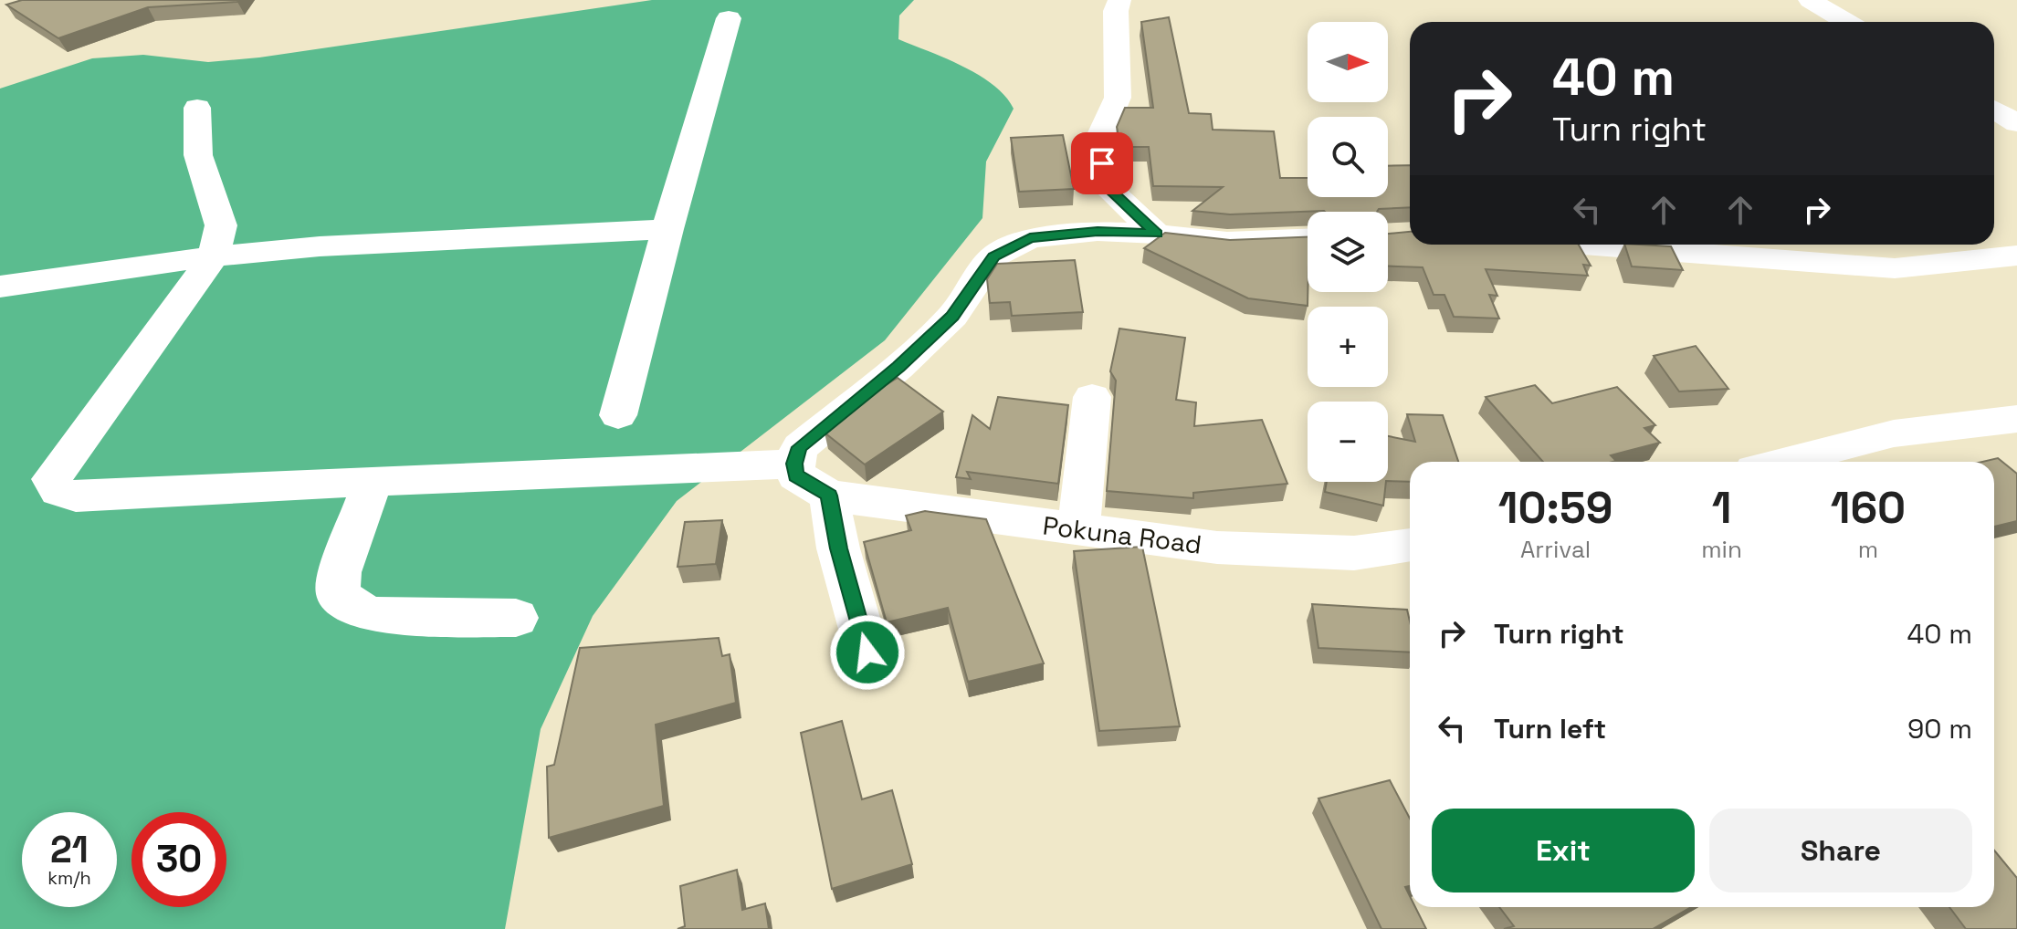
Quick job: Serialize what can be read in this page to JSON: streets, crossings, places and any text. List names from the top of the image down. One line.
{"streets":{"street":["Pokuna Road"]},"north":"right","page":{"map_buttons":["+","−"],"turn":["40 m","Turn right"],"eta":["10:59","Arrival","1","min","160","m"],"list":[{"name":"Turn right","value":"40 m"},{"name":"Turn left","value":"90 m"}],"buttons":["Exit","Share"],"speed":"21 km/h","limit":"30"}}
